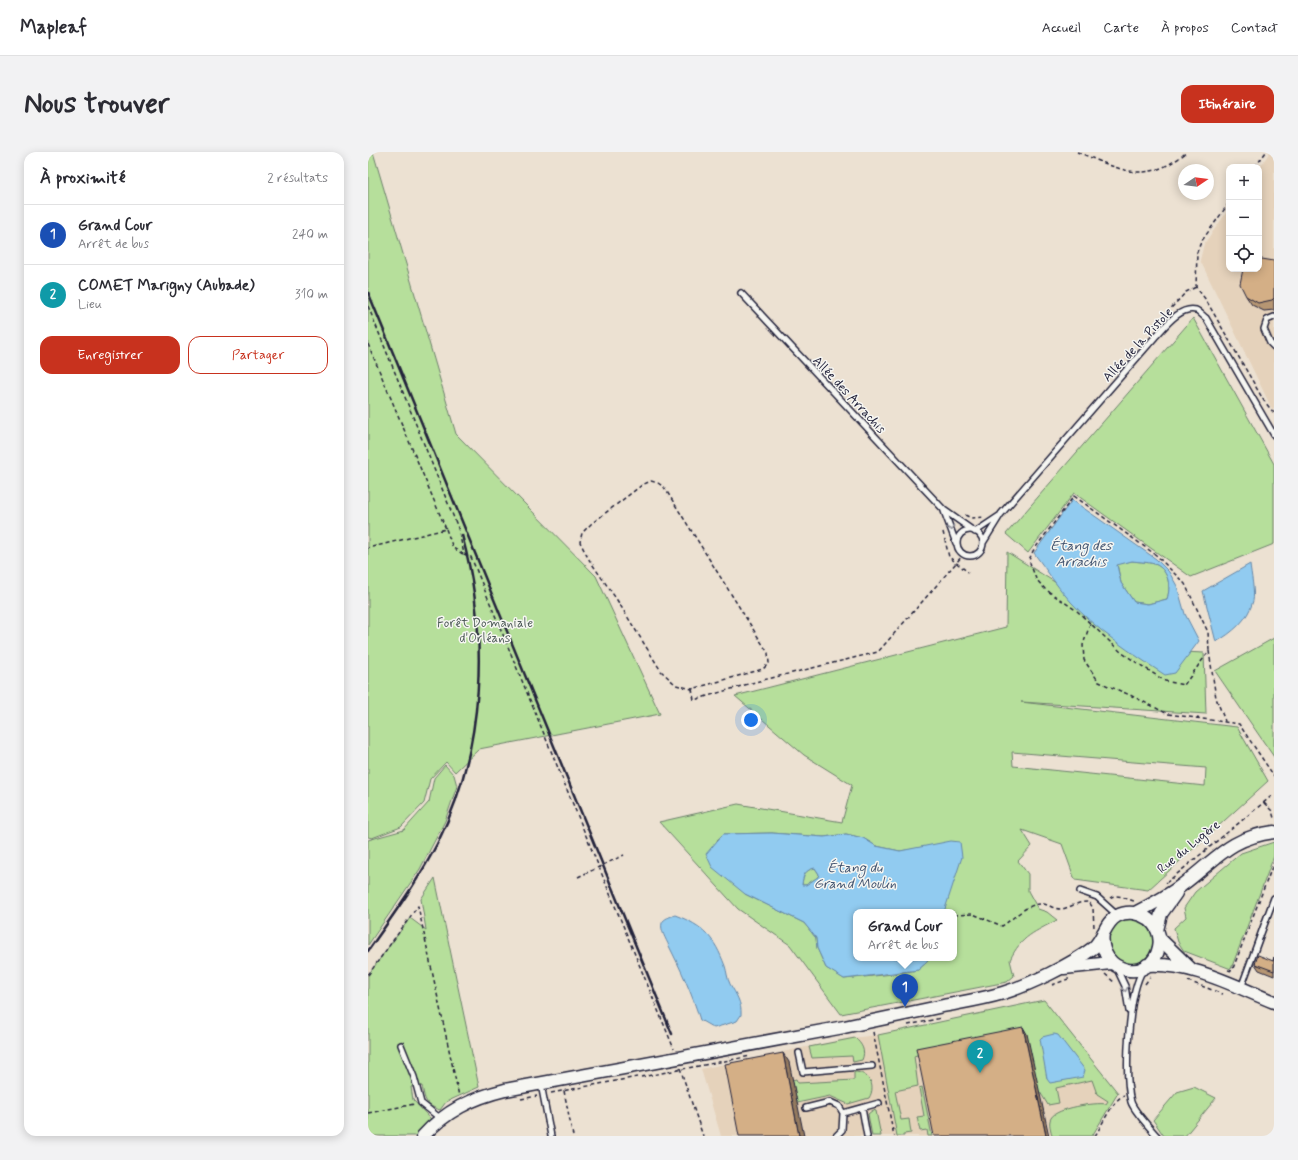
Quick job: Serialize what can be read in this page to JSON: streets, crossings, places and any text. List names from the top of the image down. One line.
{"streets":{"street":["Rue du Lugère"],"lane":["Allée de la Pistole","Allée des Arrachis"]},"water":["Étang des Arrachis","Étang du Grand Moulin"],"parks":["Forêt Domaniale d'Orléans"],"north":"right","page":{"header":"Mapleaf","nav":["Accueil","Carte","À propos","Contact"],"buttons":["Itinéraire",["Enregistrer","Partager"]],"title":"Nous trouver","heading":["À proximité","2 résultats"],"map_buttons":["+","−"],"list":[{"mark":"1","name":"Grand Cour","note":"Arrêt de bus","value":"240 m"},{"mark":"2","name":"COMET Marigny (Aubade)","note":"Lieu","value":"310 m"}],"popup":["Grand Cour","Arrêt de bus"],"pins":["1","2"]}}
